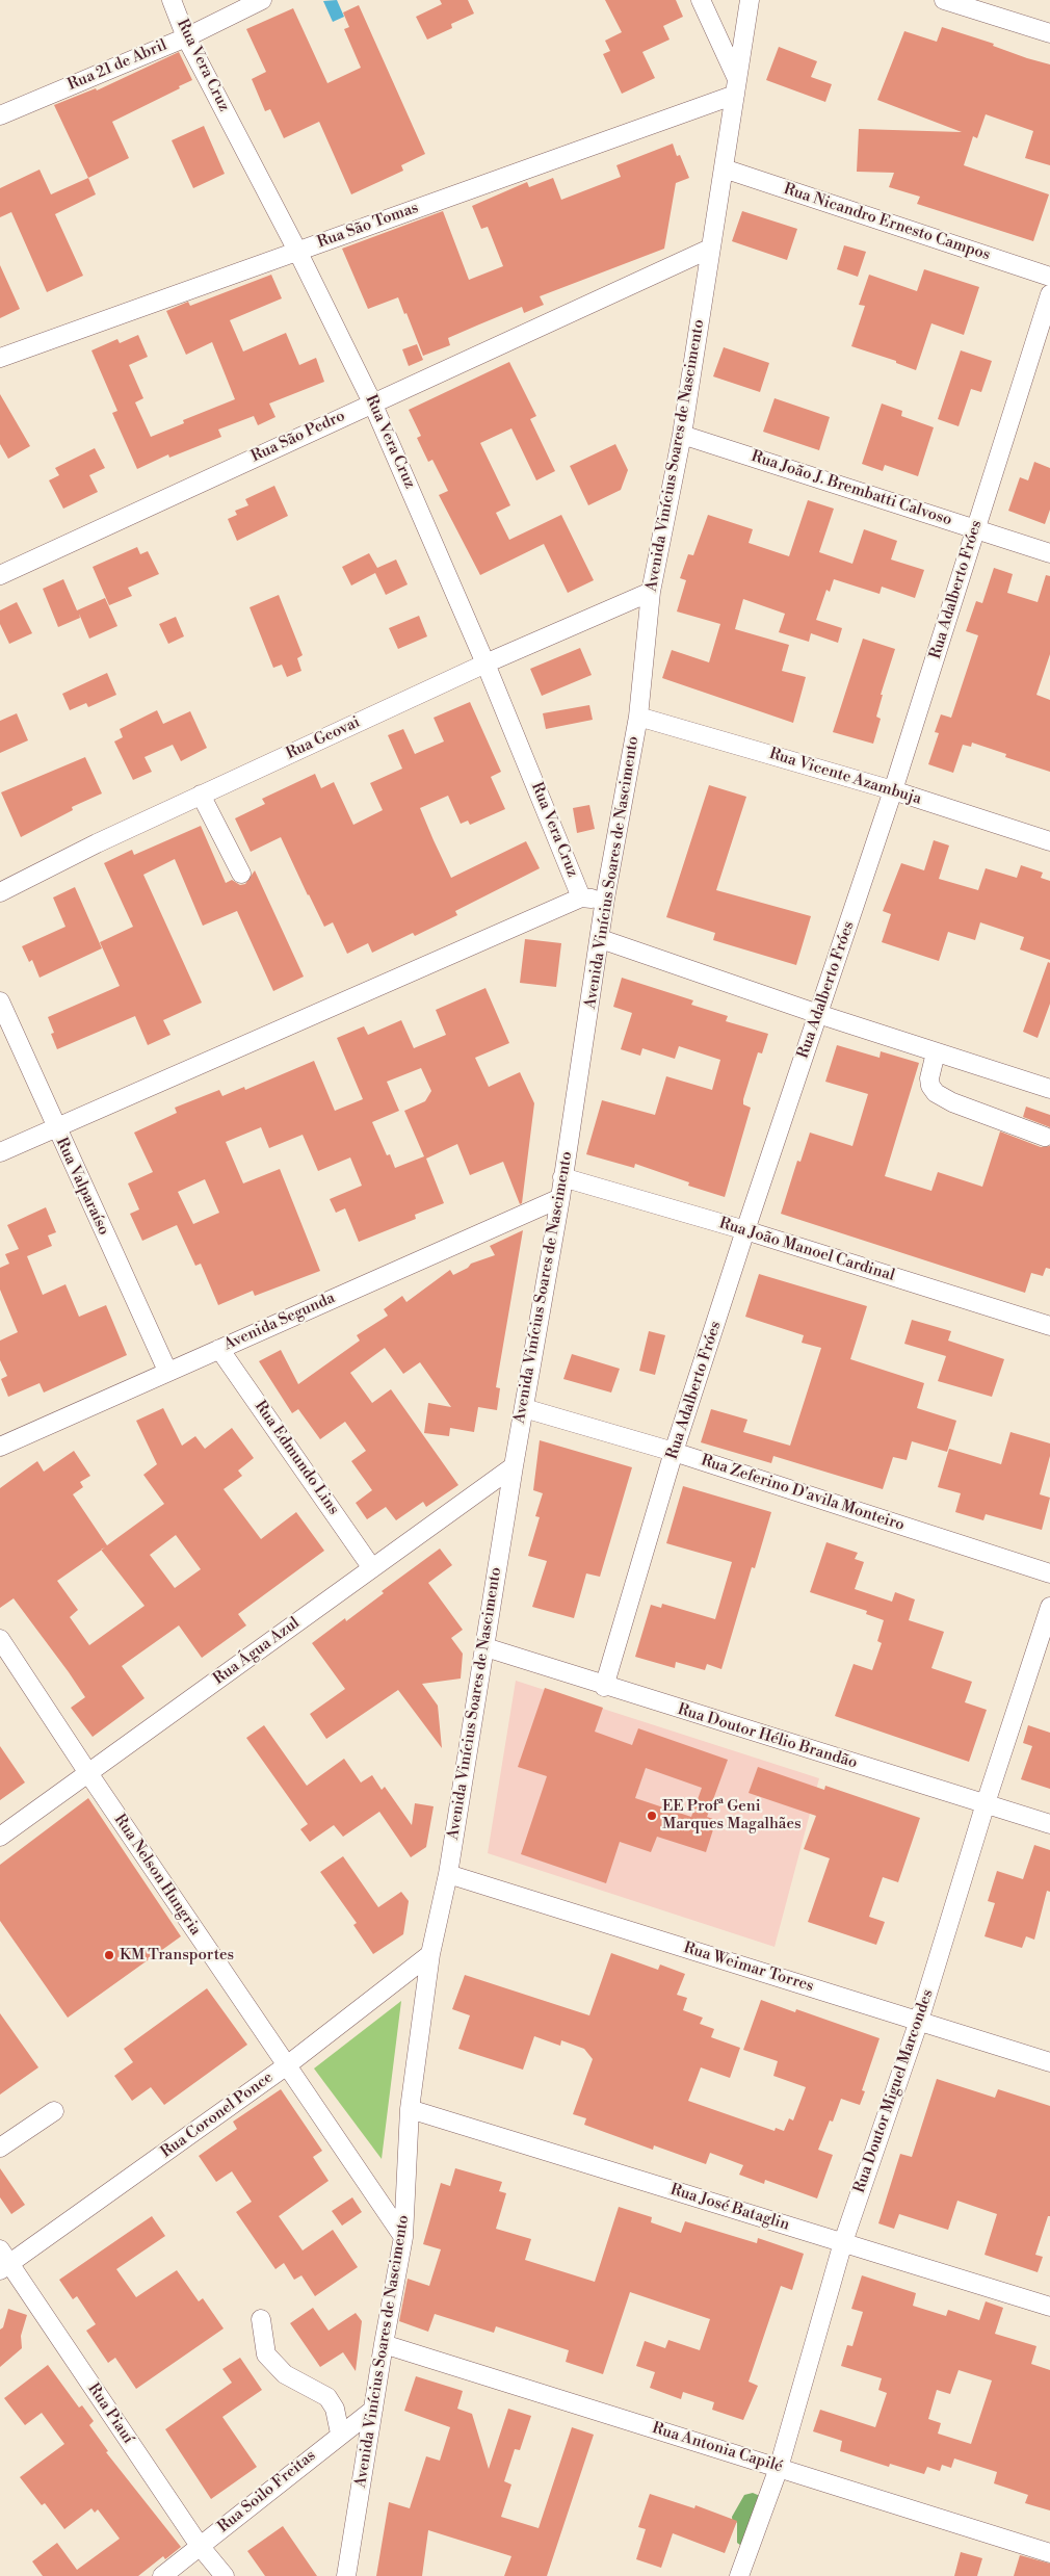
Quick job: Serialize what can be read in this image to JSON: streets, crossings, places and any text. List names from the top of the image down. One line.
{"streets":{"street":["Rua 21 de Abril","Rua Vera Cruz","Rua Nicandro Ernesto Campos","Rua São Tomas","Rua São Pedro","Avenida Vinícius Soares de Nascimento","Rua João J. Brembatti Calvoso","Rua Adalberto Fróes","Rua Geovai","Rua Vicente Azambuja","Rua Valparaíso","Rua João Manoel Cardinal","Avenida Segunda","Rua Edmundo Lins","Rua Zeferino D'avila Monteiro","Rua Água Azul","Rua Doutor Hélio Brandão","Rua Nelson Hungria","Rua Weimar Torres","Rua Doutor Miguel Marcondes","Rua Coronel Ponce","Rua José Bataglin","Rua Piauí","Rua Antonia Capilé","Rua Soilo Freitas"]},"crossings":[["Rua 21 de Abril","Rua Vera Cruz"],["Rua Vera Cruz","Rua São Tomas"],["Rua Vera Cruz","Rua São Pedro"],["Rua Vera Cruz","Rua Geovai"],["Rua Nicandro Ernesto Campos","Avenida Vinícius Soares de Nascimento"],["Rua São Tomas","Avenida Vinícius Soares de Nascimento"],["Rua São Pedro","Avenida Vinícius Soares de Nascimento"],["Avenida Vinícius Soares de Nascimento","Rua João J. Brembatti Calvoso"],["Avenida Vinícius Soares de Nascimento","Rua Geovai"],["Avenida Vinícius Soares de Nascimento","Rua Vicente Azambuja"],["Avenida Vinícius Soares de Nascimento","Rua João Manoel Cardinal"],["Avenida Vinícius Soares de Nascimento","Avenida Segunda"],["Avenida Vinícius Soares de Nascimento","Rua Zeferino D'avila Monteiro"],["Avenida Vinícius Soares de Nascimento","Rua Água Azul"],["Avenida Vinícius Soares de Nascimento","Rua Doutor Hélio Brandão"],["Avenida Vinícius Soares de Nascimento","Rua Nelson Hungria"],["Avenida Vinícius Soares de Nascimento","Rua Weimar Torres"],["Avenida Vinícius Soares de Nascimento","Rua Coronel Ponce"],["Avenida Vinícius Soares de Nascimento","Rua José Bataglin"],["Avenida Vinícius Soares de Nascimento","Rua Antonia Capilé"],["Avenida Vinícius Soares de Nascimento","Rua Soilo Freitas"],["Rua João J. Brembatti Calvoso","Rua Adalberto Fróes"],["Rua Adalberto Fróes","Rua Vicente Azambuja"],["Rua Adalberto Fróes","Rua João Manoel Cardinal"],["Rua Adalberto Fróes","Rua Zeferino D'avila Monteiro"],["Rua Adalberto Fróes","Rua Doutor Hélio Brandão"],["Rua Valparaíso","Avenida Segunda"],["Avenida Segunda","Rua Edmundo Lins"],["Rua Edmundo Lins","Rua Água Azul"],["Rua Água Azul","Rua Nelson Hungria"],["Rua Doutor Hélio Brandão","Rua Doutor Miguel Marcondes"],["Rua Nelson Hungria","Rua Coronel Ponce"],["Rua Weimar Torres","Rua Doutor Miguel Marcondes"],["Rua Doutor Miguel Marcondes","Rua José Bataglin"],["Rua Doutor Miguel Marcondes","Rua Antonia Capilé"],["Rua Coronel Ponce","Rua Piauí"],["Rua Piauí","Rua Soilo Freitas"]],"places":["EE Profª Geni Marques Magalhães","KM Transportes"]}
